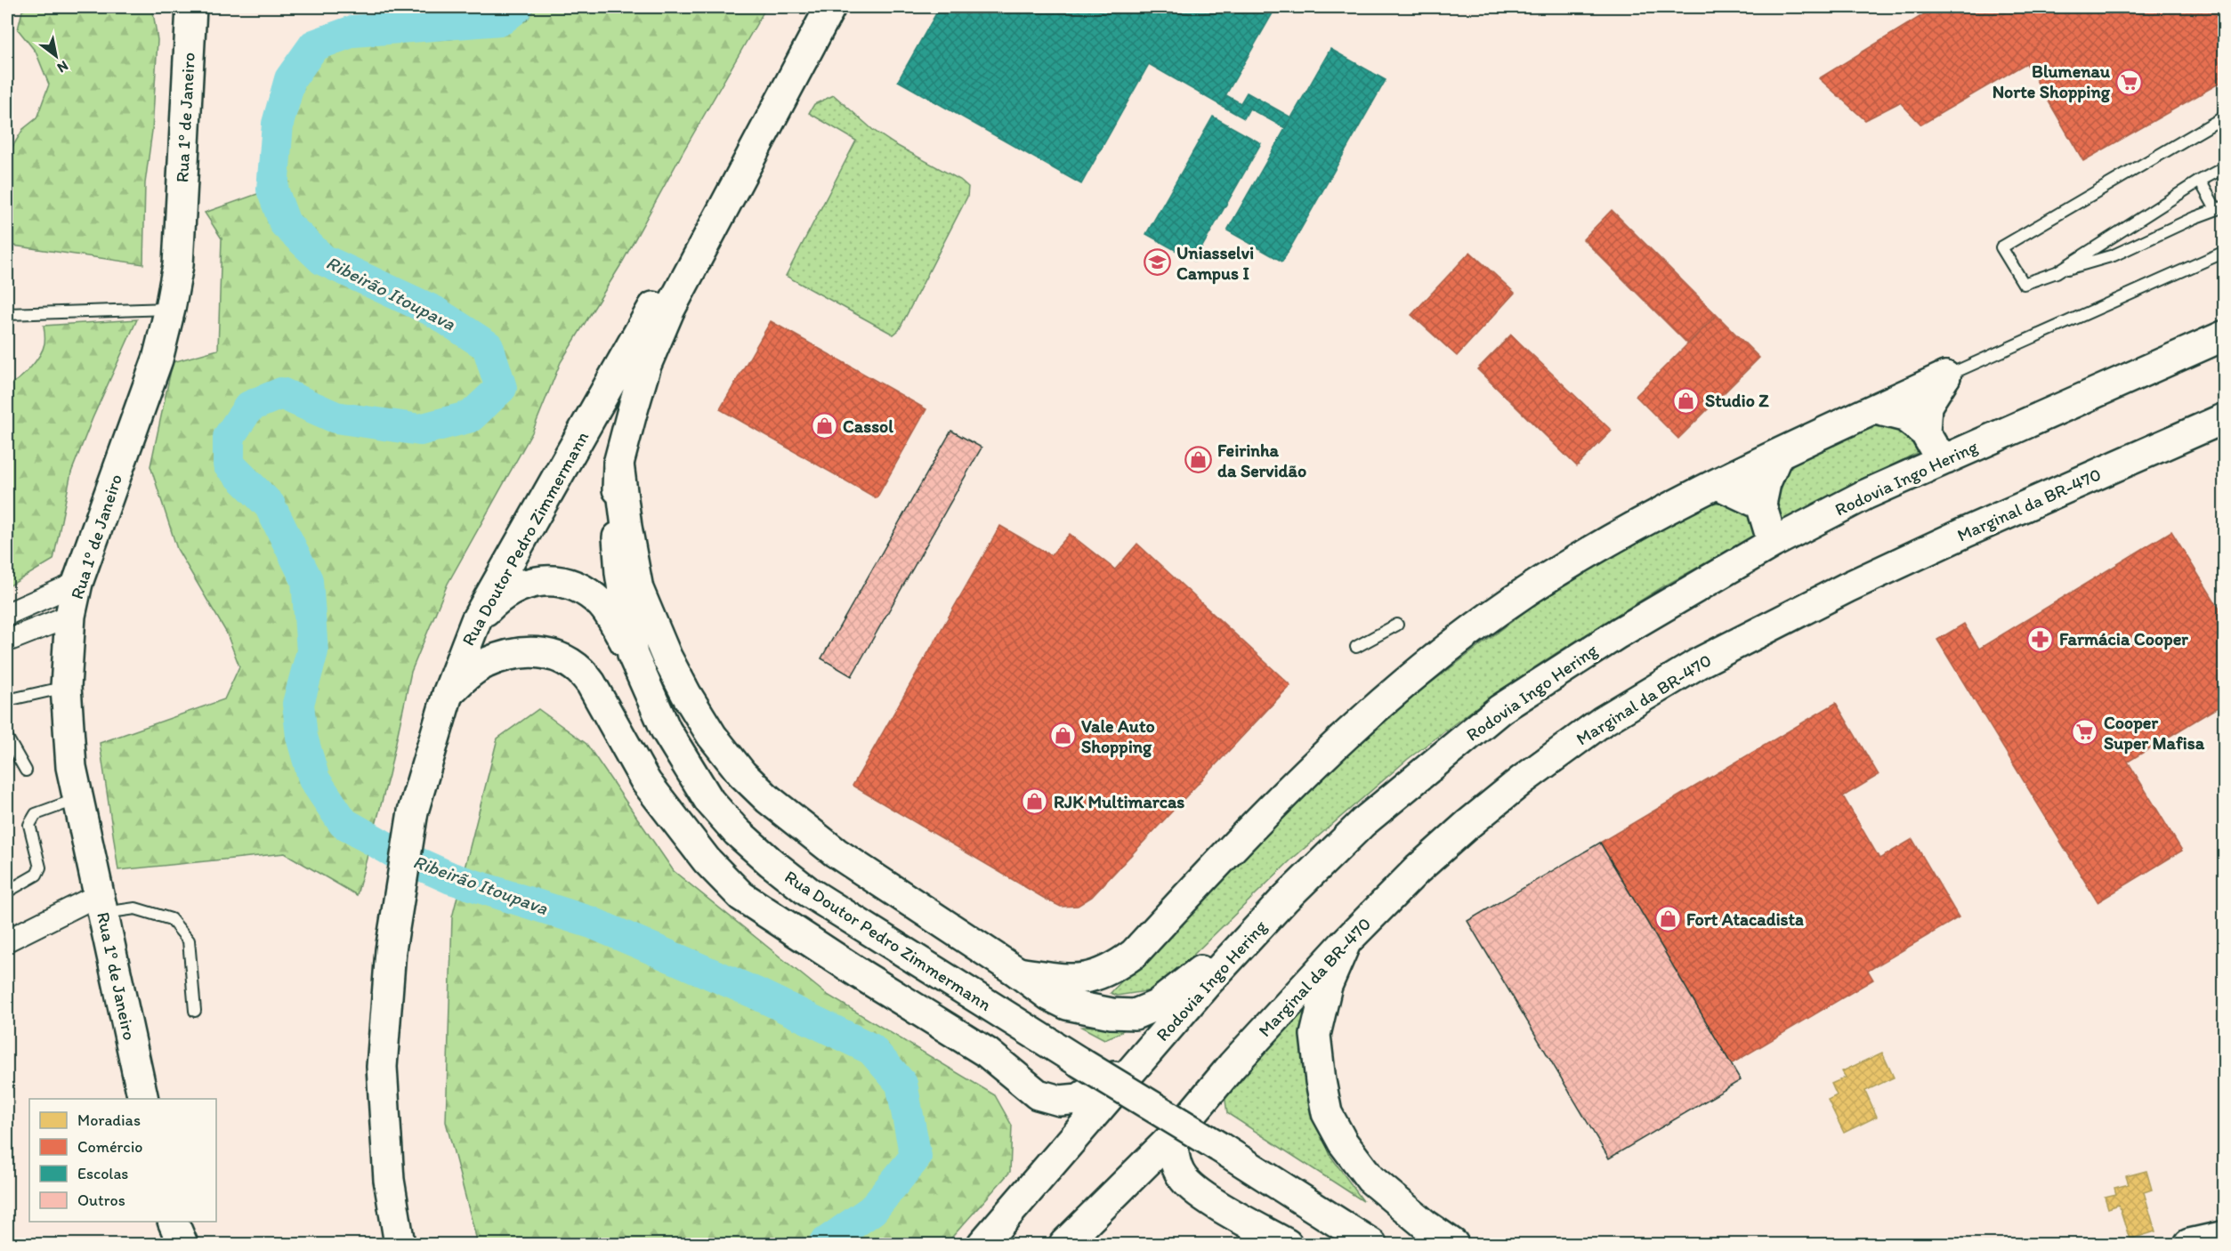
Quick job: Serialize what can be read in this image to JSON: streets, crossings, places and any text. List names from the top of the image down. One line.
{"streets":{"main road":["Rua 1º de Janeiro","Rodovia Ingo Hering","Marginal da BR-470","Rua Doutor Pedro Zimmermann"]},"water":["Ribeirão Itoupava"],"places":{"supermarket":["Blumenau Norte Shopping","Cooper Super Mafisa"],"school or university":["Uniasselvi Campus I"],"shop":["Studio Z","Cassol","Feirinha da Servidão","Vale Auto Shopping","RJK Multimarcas","Fort Atacadista"],"pharmacy":["Farmácia Cooper"]},"legend":["Moradias","Comércio","Escolas","Outros"],"north":"bottom right"}
